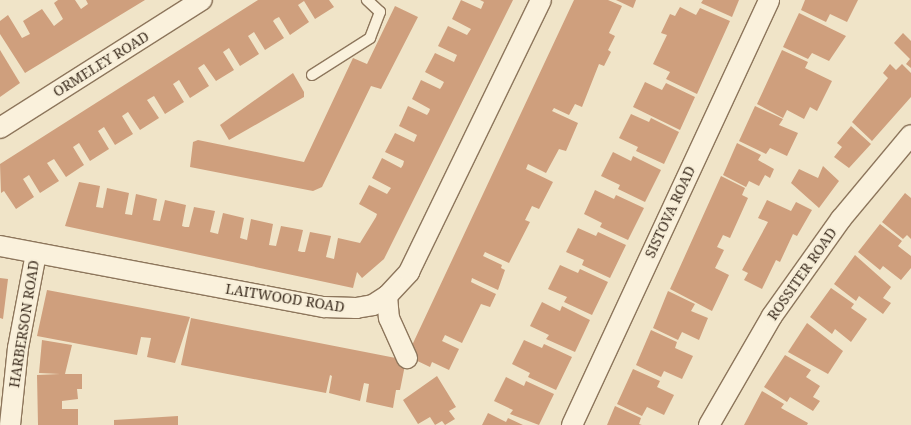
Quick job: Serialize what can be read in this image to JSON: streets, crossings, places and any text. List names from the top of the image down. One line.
{"streets":{"street":["ORMELEY ROAD","SISTOVA ROAD","ROSSITER ROAD","LAITWOOD ROAD","HARBERSON ROAD"]},"crossings":[["LAITWOOD ROAD","HARBERSON ROAD"]]}
